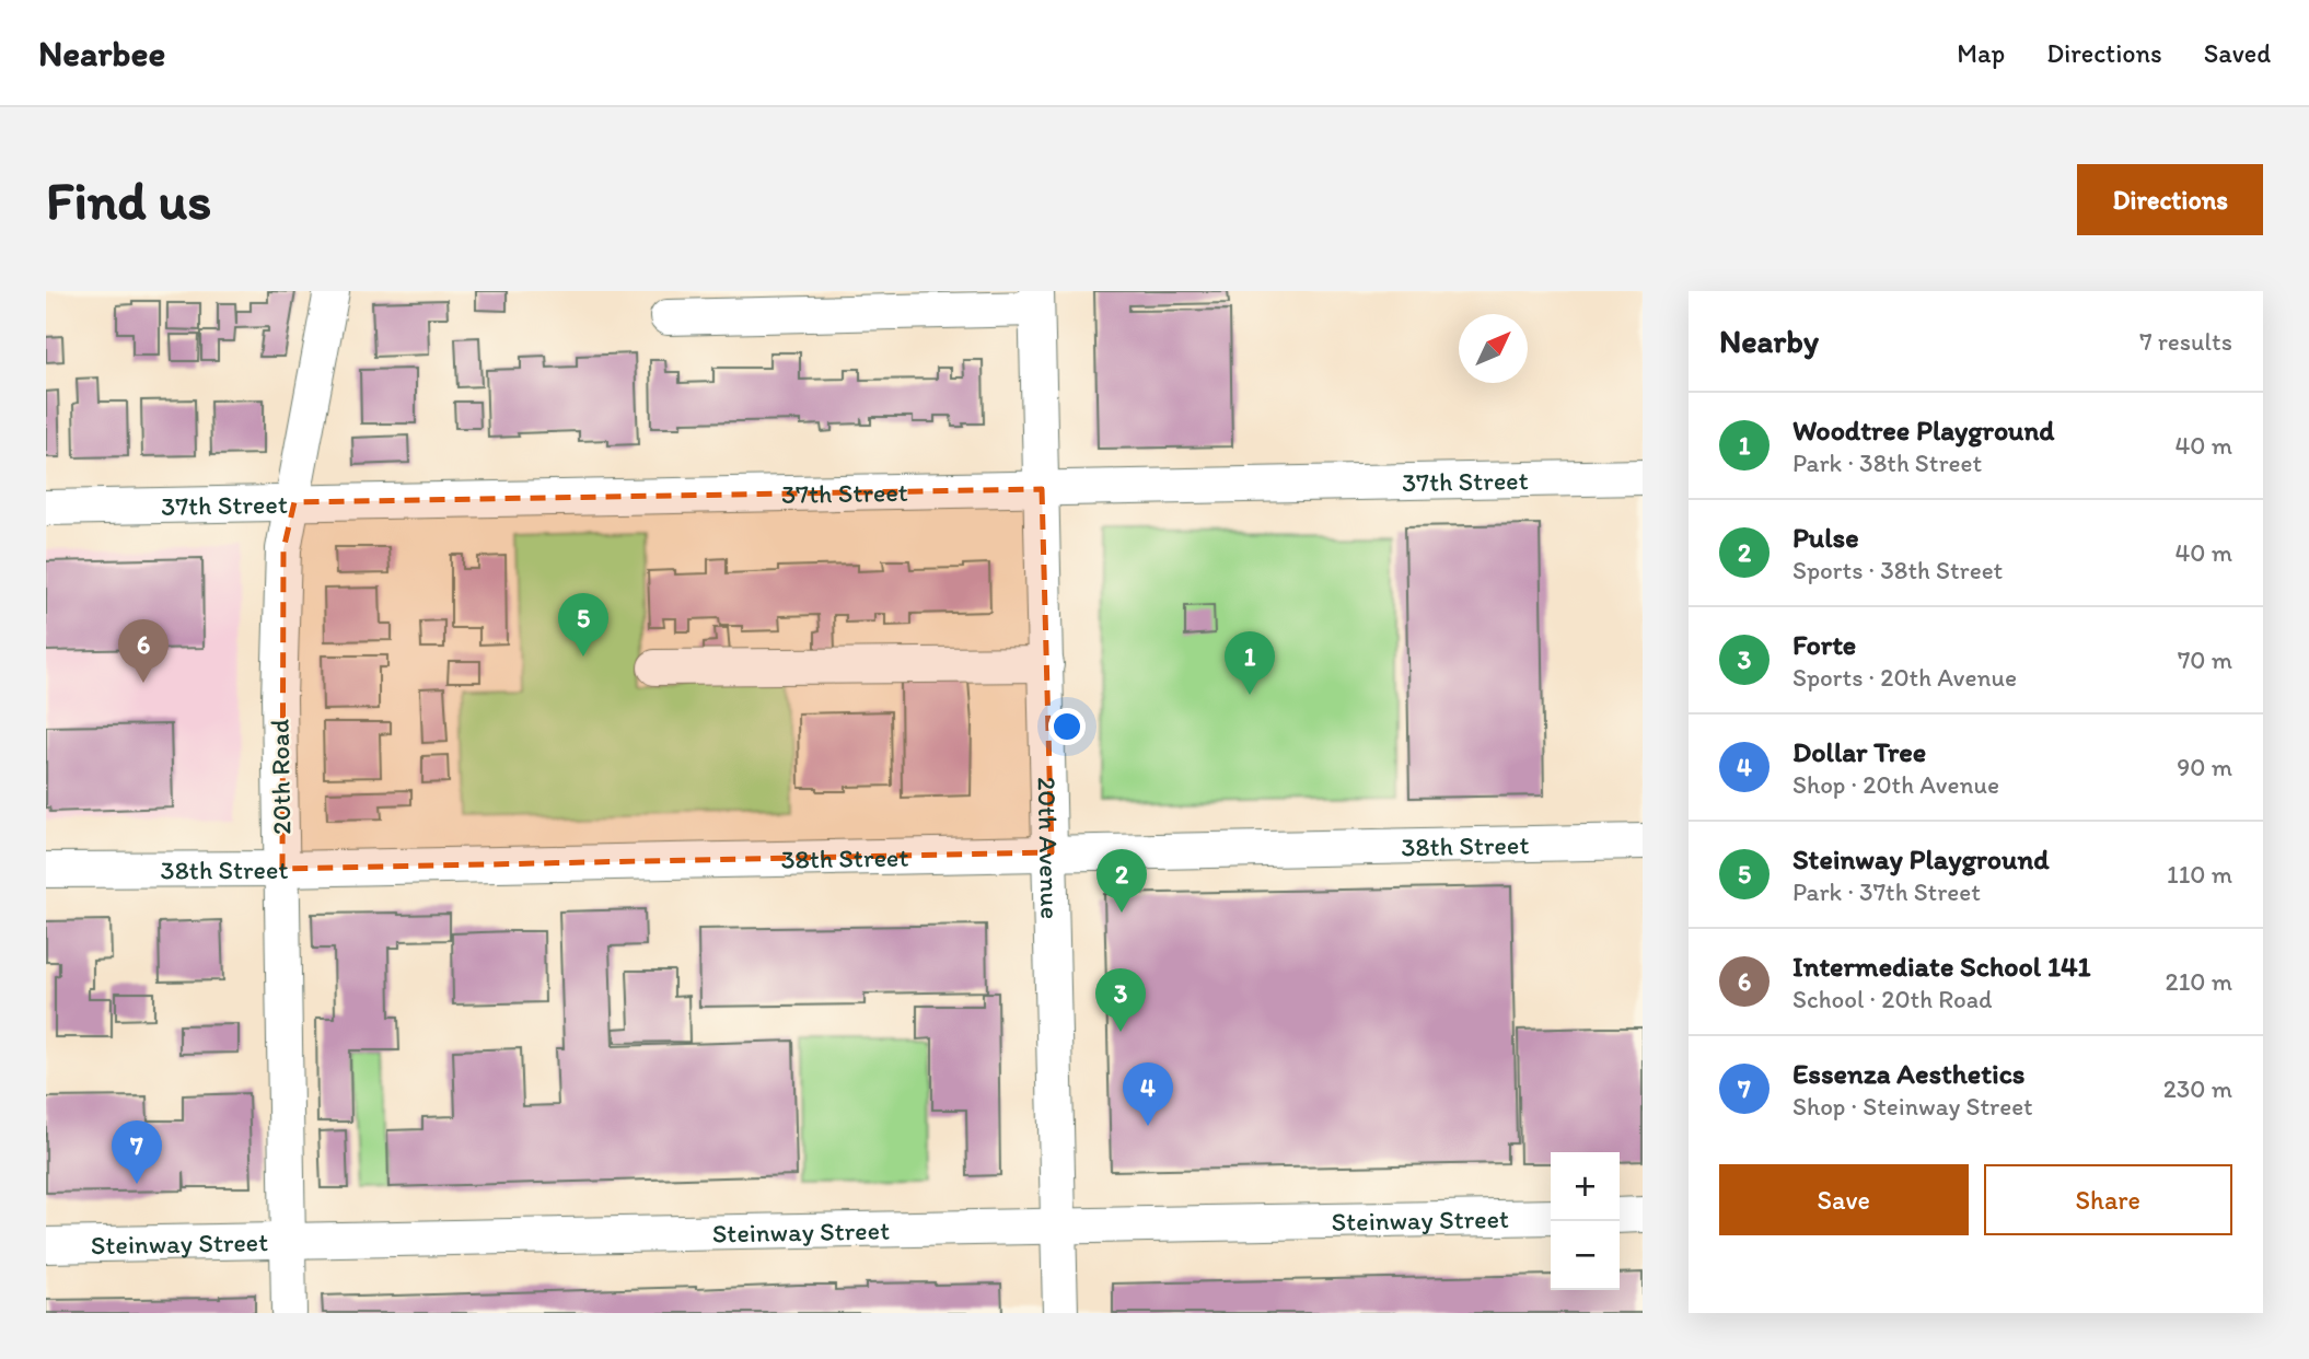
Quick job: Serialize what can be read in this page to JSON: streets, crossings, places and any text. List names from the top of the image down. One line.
{"streets":{"street":["37th Street","20th Road","38th Street","20th Avenue","Steinway Street"]},"crossings":[["37th Street","20th Road"],["37th Street","20th Avenue"],["20th Road","38th Street"],["20th Road","Steinway Street"],["38th Street","20th Avenue"],["20th Avenue","Steinway Street"]],"north":"top right","page":{"header":"Nearbee","nav":["Map","Directions","Saved"],"buttons":["Directions",["Save","Share"]],"title":"Find us","heading":["Nearby","7 results"],"list":[{"mark":"1","name":"Woodtree Playground","note":"Park · 38th Street","value":"40 m"},{"mark":"2","name":"Pulse","note":"Sports · 38th Street","value":"40 m"},{"mark":"3","name":"Forte","note":"Sports · 20th Avenue","value":"70 m"},{"mark":"4","name":"Dollar Tree","note":"Shop · 20th Avenue","value":"90 m"},{"mark":"5","name":"Steinway Playground","note":"Park · 37th Street","value":"110 m"},{"mark":"6","name":"Intermediate School 141","note":"School · 20th Road","value":"210 m"},{"mark":"7","name":"Essenza Aesthetics","note":"Shop · Steinway Street","value":"230 m"}],"pins":["5","6","1","2","3","4","7"],"map_buttons":["+","−"]}}
